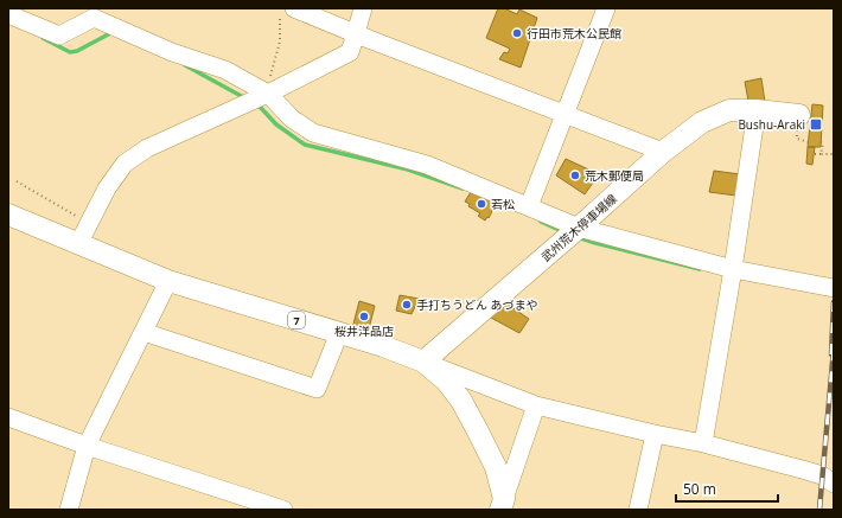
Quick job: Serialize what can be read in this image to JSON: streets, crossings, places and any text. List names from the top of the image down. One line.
{"streets":{"main road":["武州荒木停車場線","7"]},"crossings":[["武州荒木停車場線","7"]],"places":{"other":["行田市荒木公民館","荒木郵便局","若松","手打ちうどん あづまや","桜井洋品店"],"transit":["Bushu-Araki"]},"scale_bar":"50 m"}
